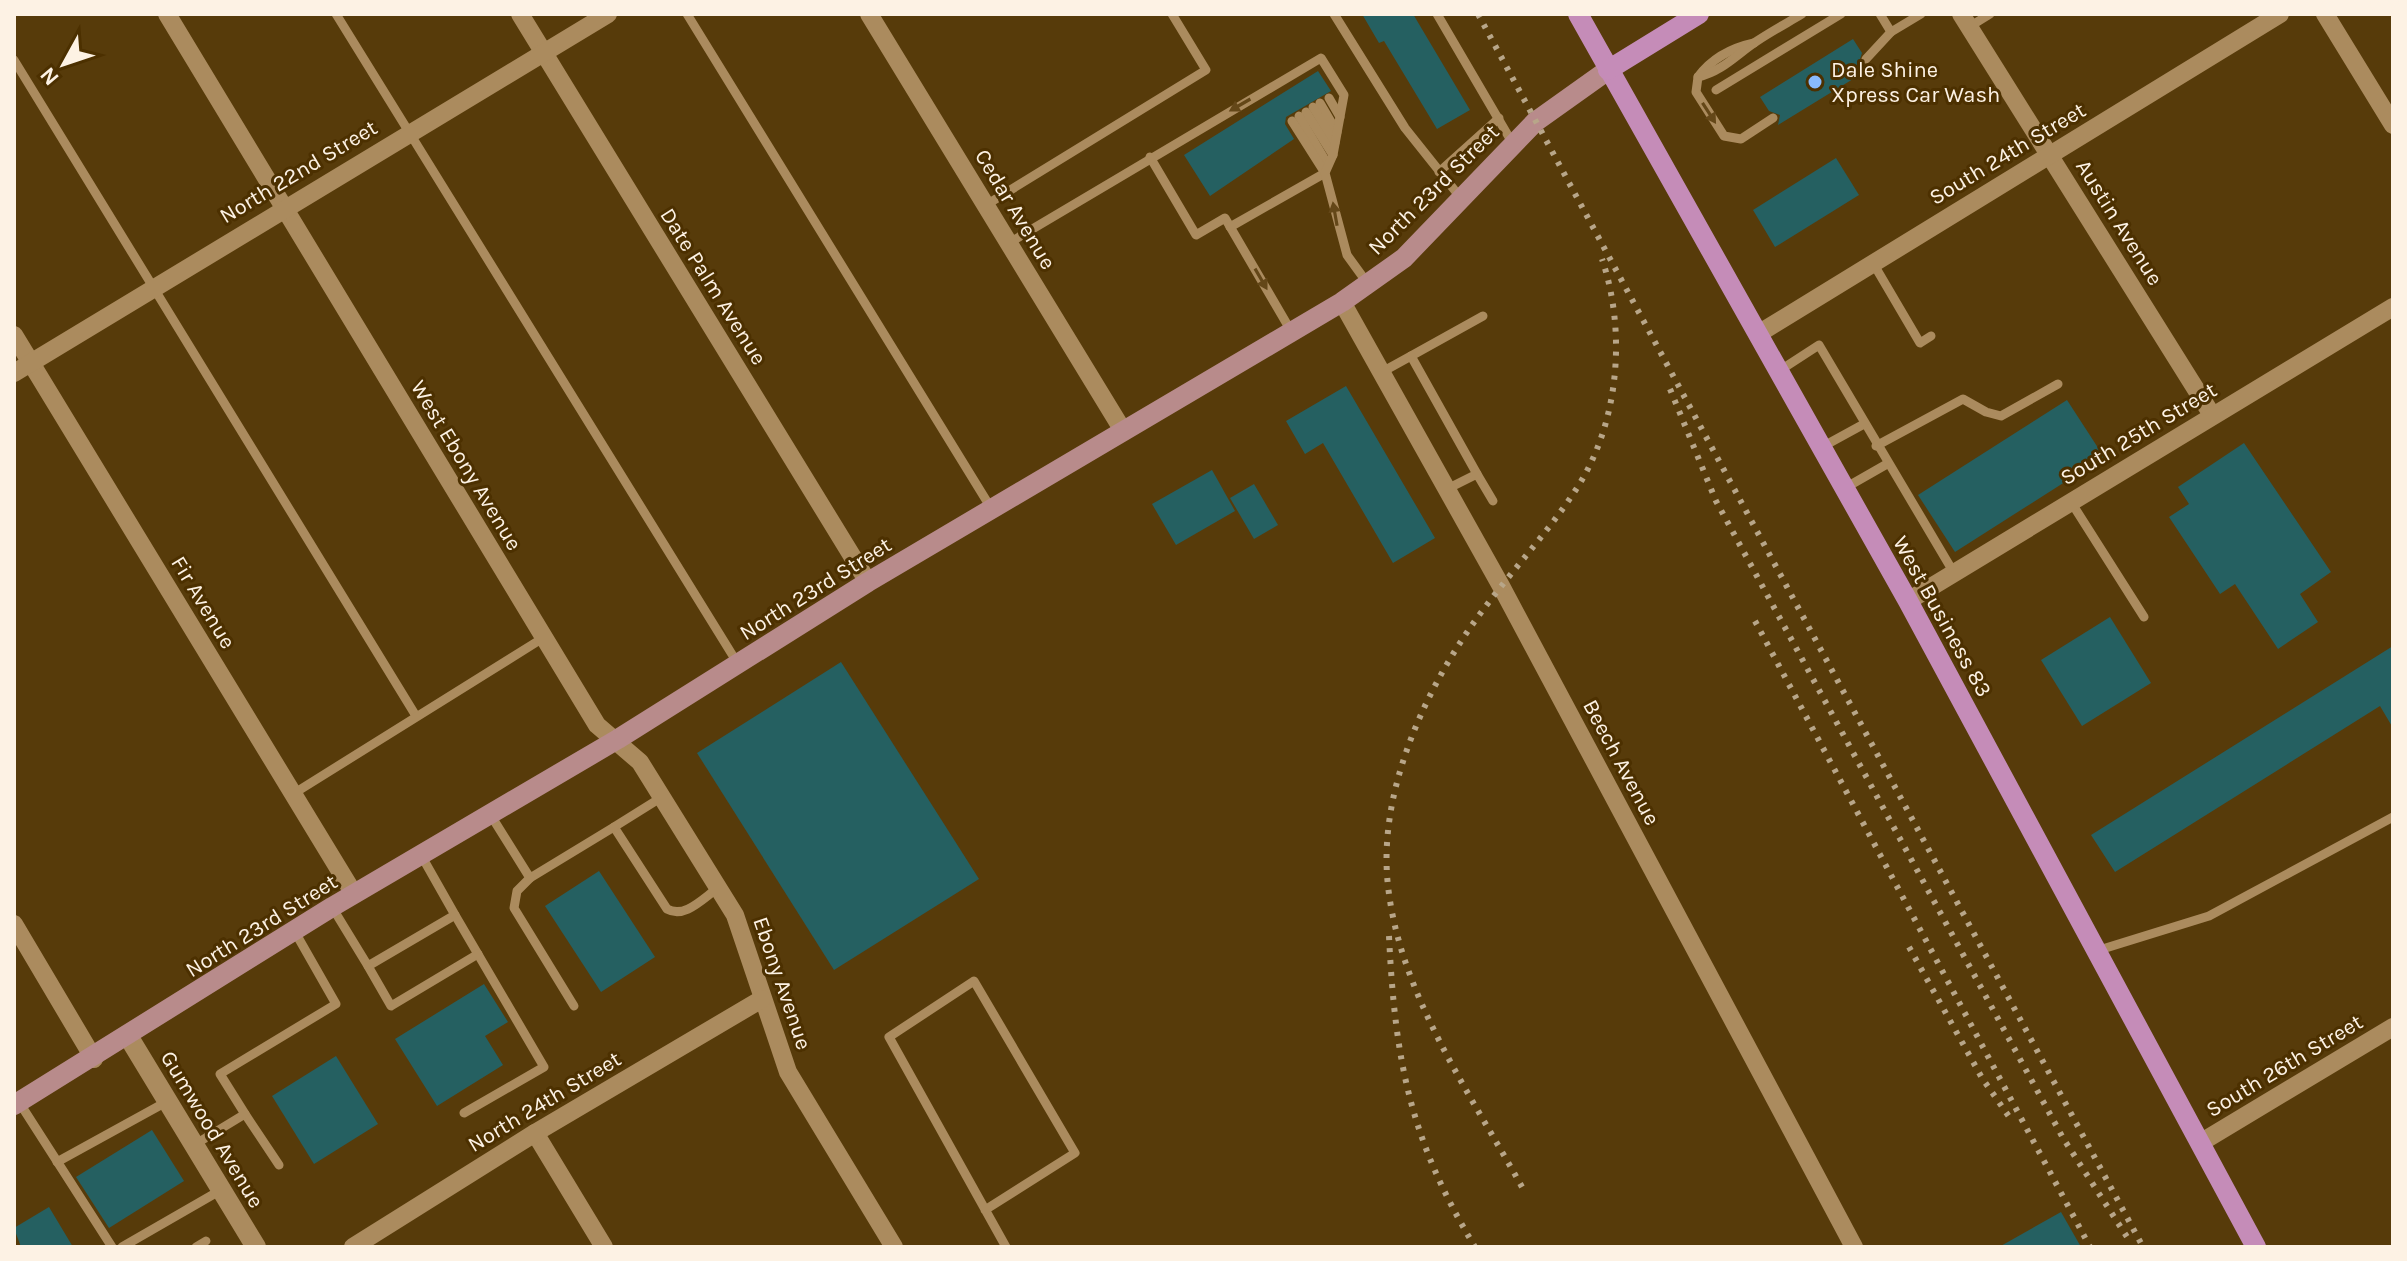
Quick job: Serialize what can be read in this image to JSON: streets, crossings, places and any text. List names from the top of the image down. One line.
{"streets":{"main road":["North 23rd Street","West Business 83"],"street":["South 24th Street","North 22nd Street","Cedar Avenue","Austin Avenue","Date Palm Avenue","South 25th Street","West Ebony Avenue","Fir Avenue","Beech Avenue","Ebony Avenue","South 26th Street","North 24th Street","Gumwood Avenue"]},"crossings":[["South 24th Street","Austin Avenue"],["South 24th Street","West Business 83"],["North 22nd Street","Date Palm Avenue"],["North 22nd Street","West Ebony Avenue"],["North 22nd Street","Fir Avenue"],["North 23rd Street","Cedar Avenue"],["North 23rd Street","Date Palm Avenue"],["North 23rd Street","West Ebony Avenue"],["North 23rd Street","Fir Avenue"],["North 23rd Street","West Business 83"],["North 23rd Street","Beech Avenue"],["North 23rd Street","Ebony Avenue"],["North 23rd Street","Gumwood Avenue"],["Austin Avenue","South 25th Street"],["South 25th Street","West Business 83"],["West Ebony Avenue","Ebony Avenue"],["West Business 83","South 26th Street"],["Ebony Avenue","North 24th Street"]],"places":["Dale Shine Xpress Car Wash"],"north":"bottom left"}
